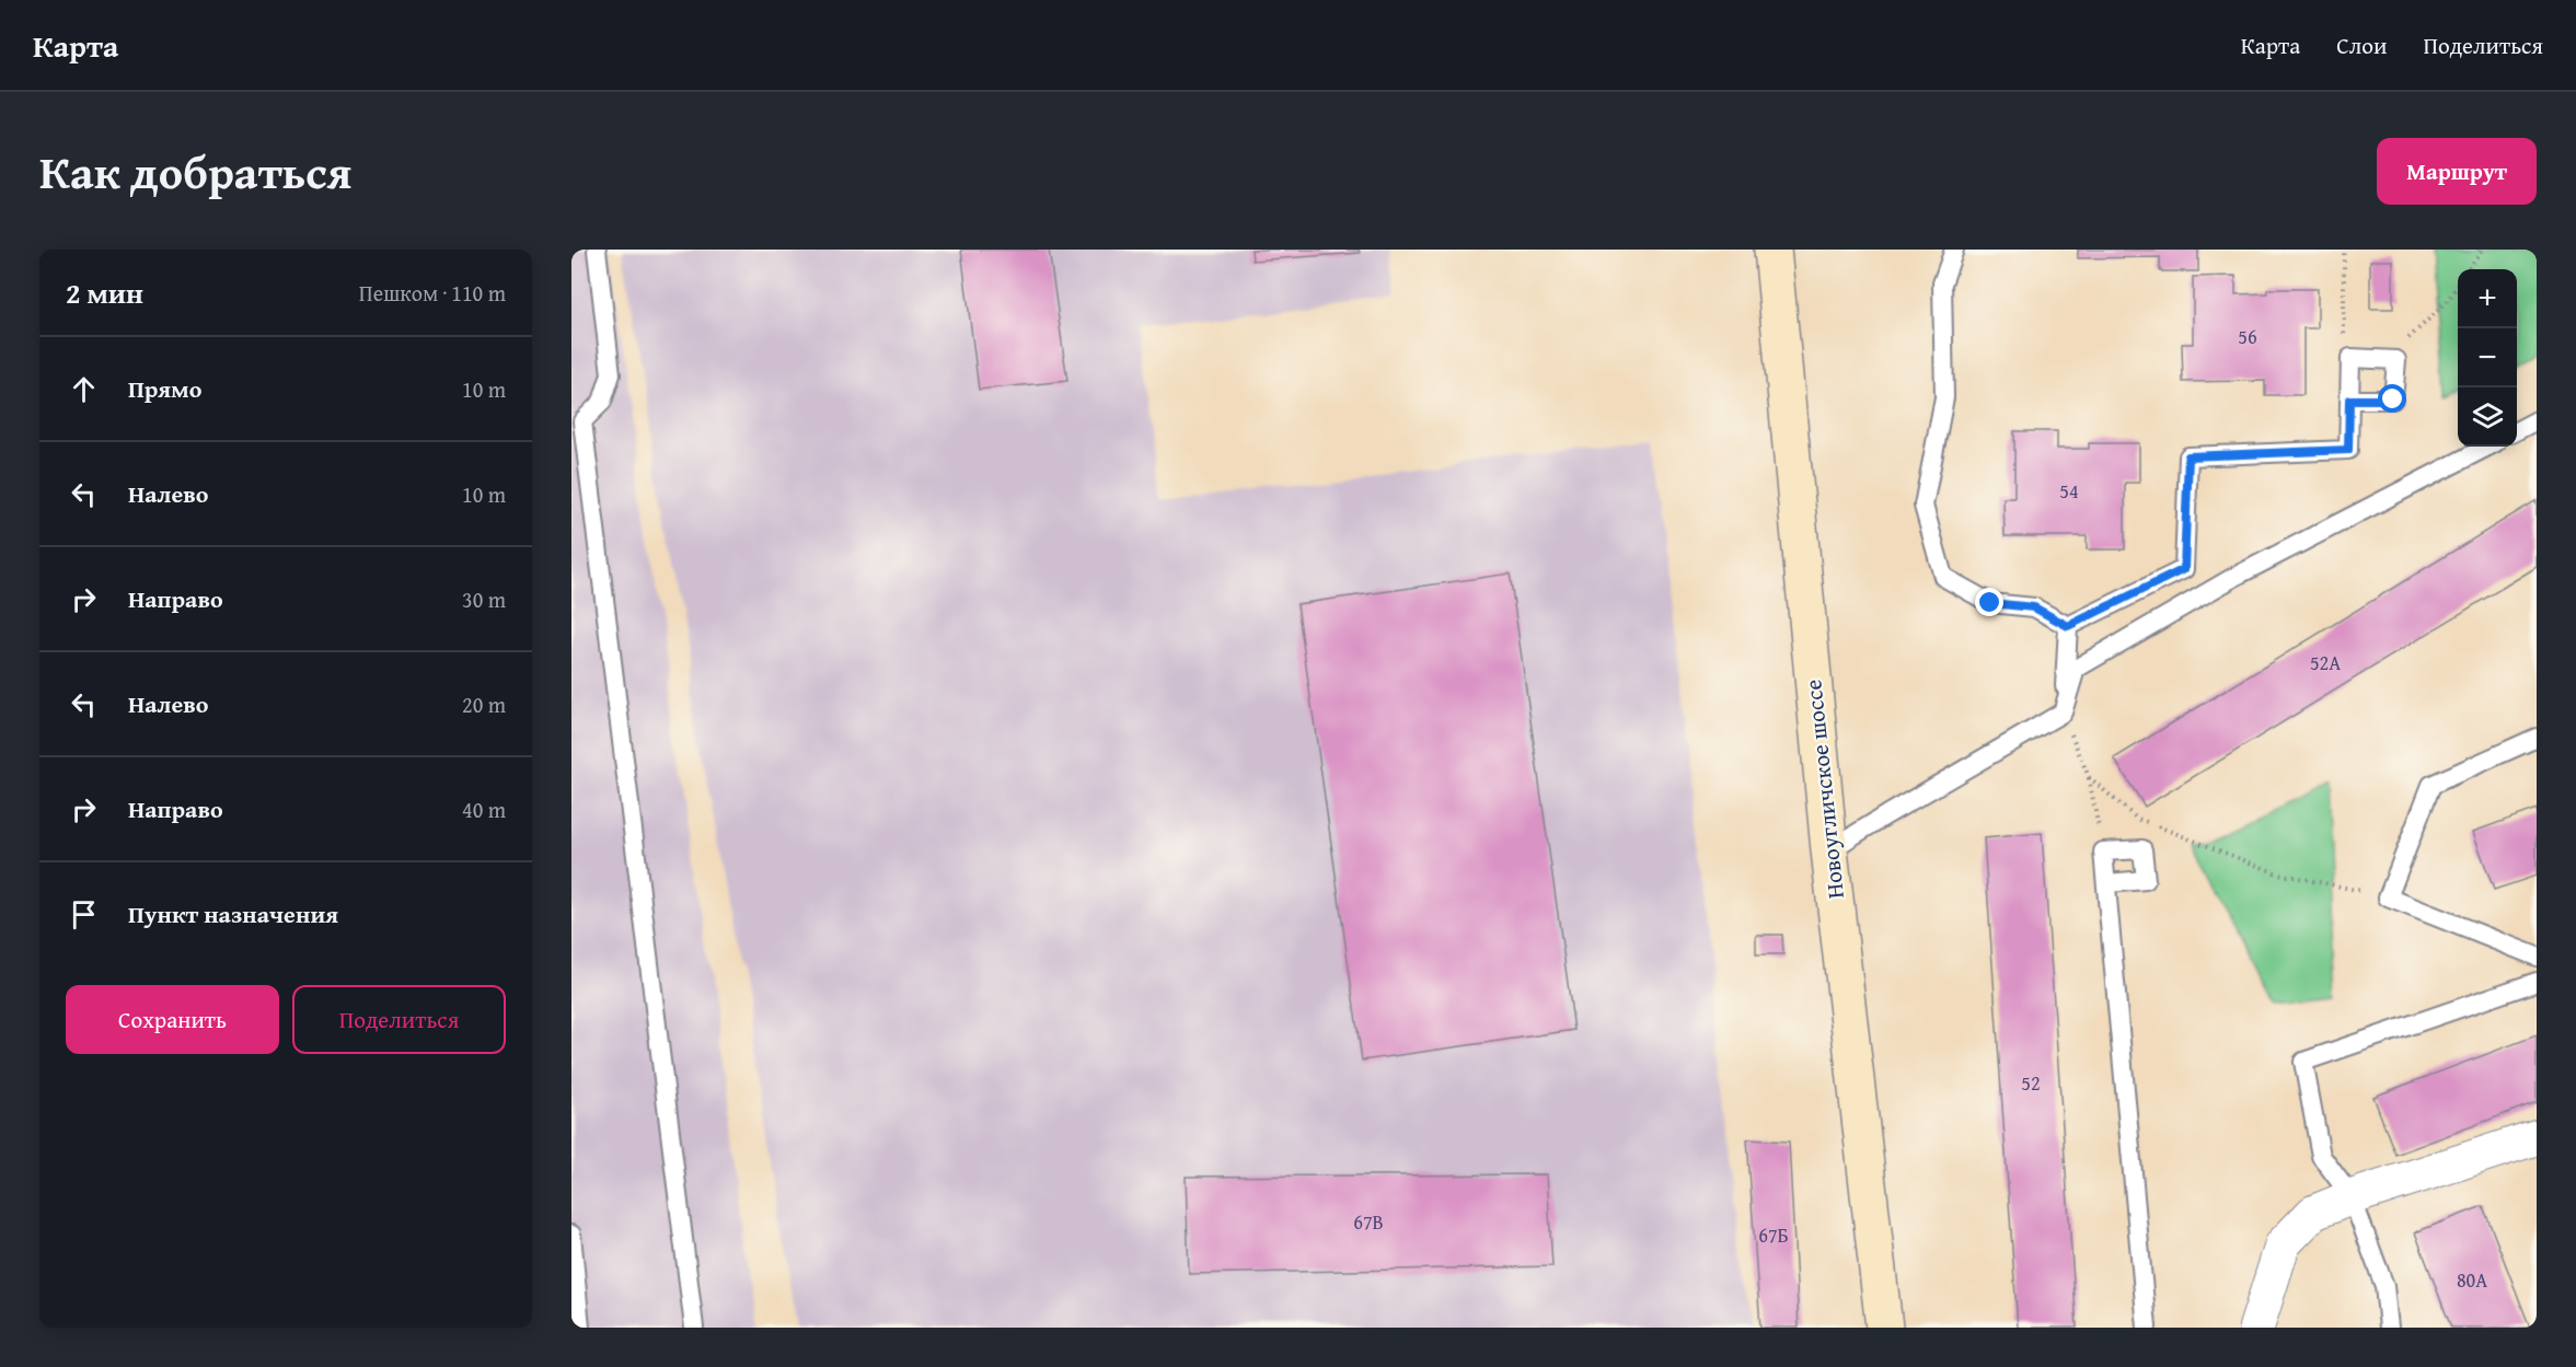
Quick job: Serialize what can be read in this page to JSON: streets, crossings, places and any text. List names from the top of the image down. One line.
{"streets":{"main road":["Новоугличское шоссе"]},"house_numbers":["56","54","52А","52","67В","67Б","80А"],"page":{"header":"Карта","nav":["Карта","Слои","Поделиться"],"title":"Как добраться","buttons":["Маршрут",["Сохранить","Поделиться"]],"heading":["2 мин","Пешком · 110 m"],"map_buttons":["+","−"],"list":[["Прямо","10 m"],["Налево","10 m"],["Направо","30 m"],["Налево","20 m"],["Направо","40 m"],"Пункт назначения"]}}
